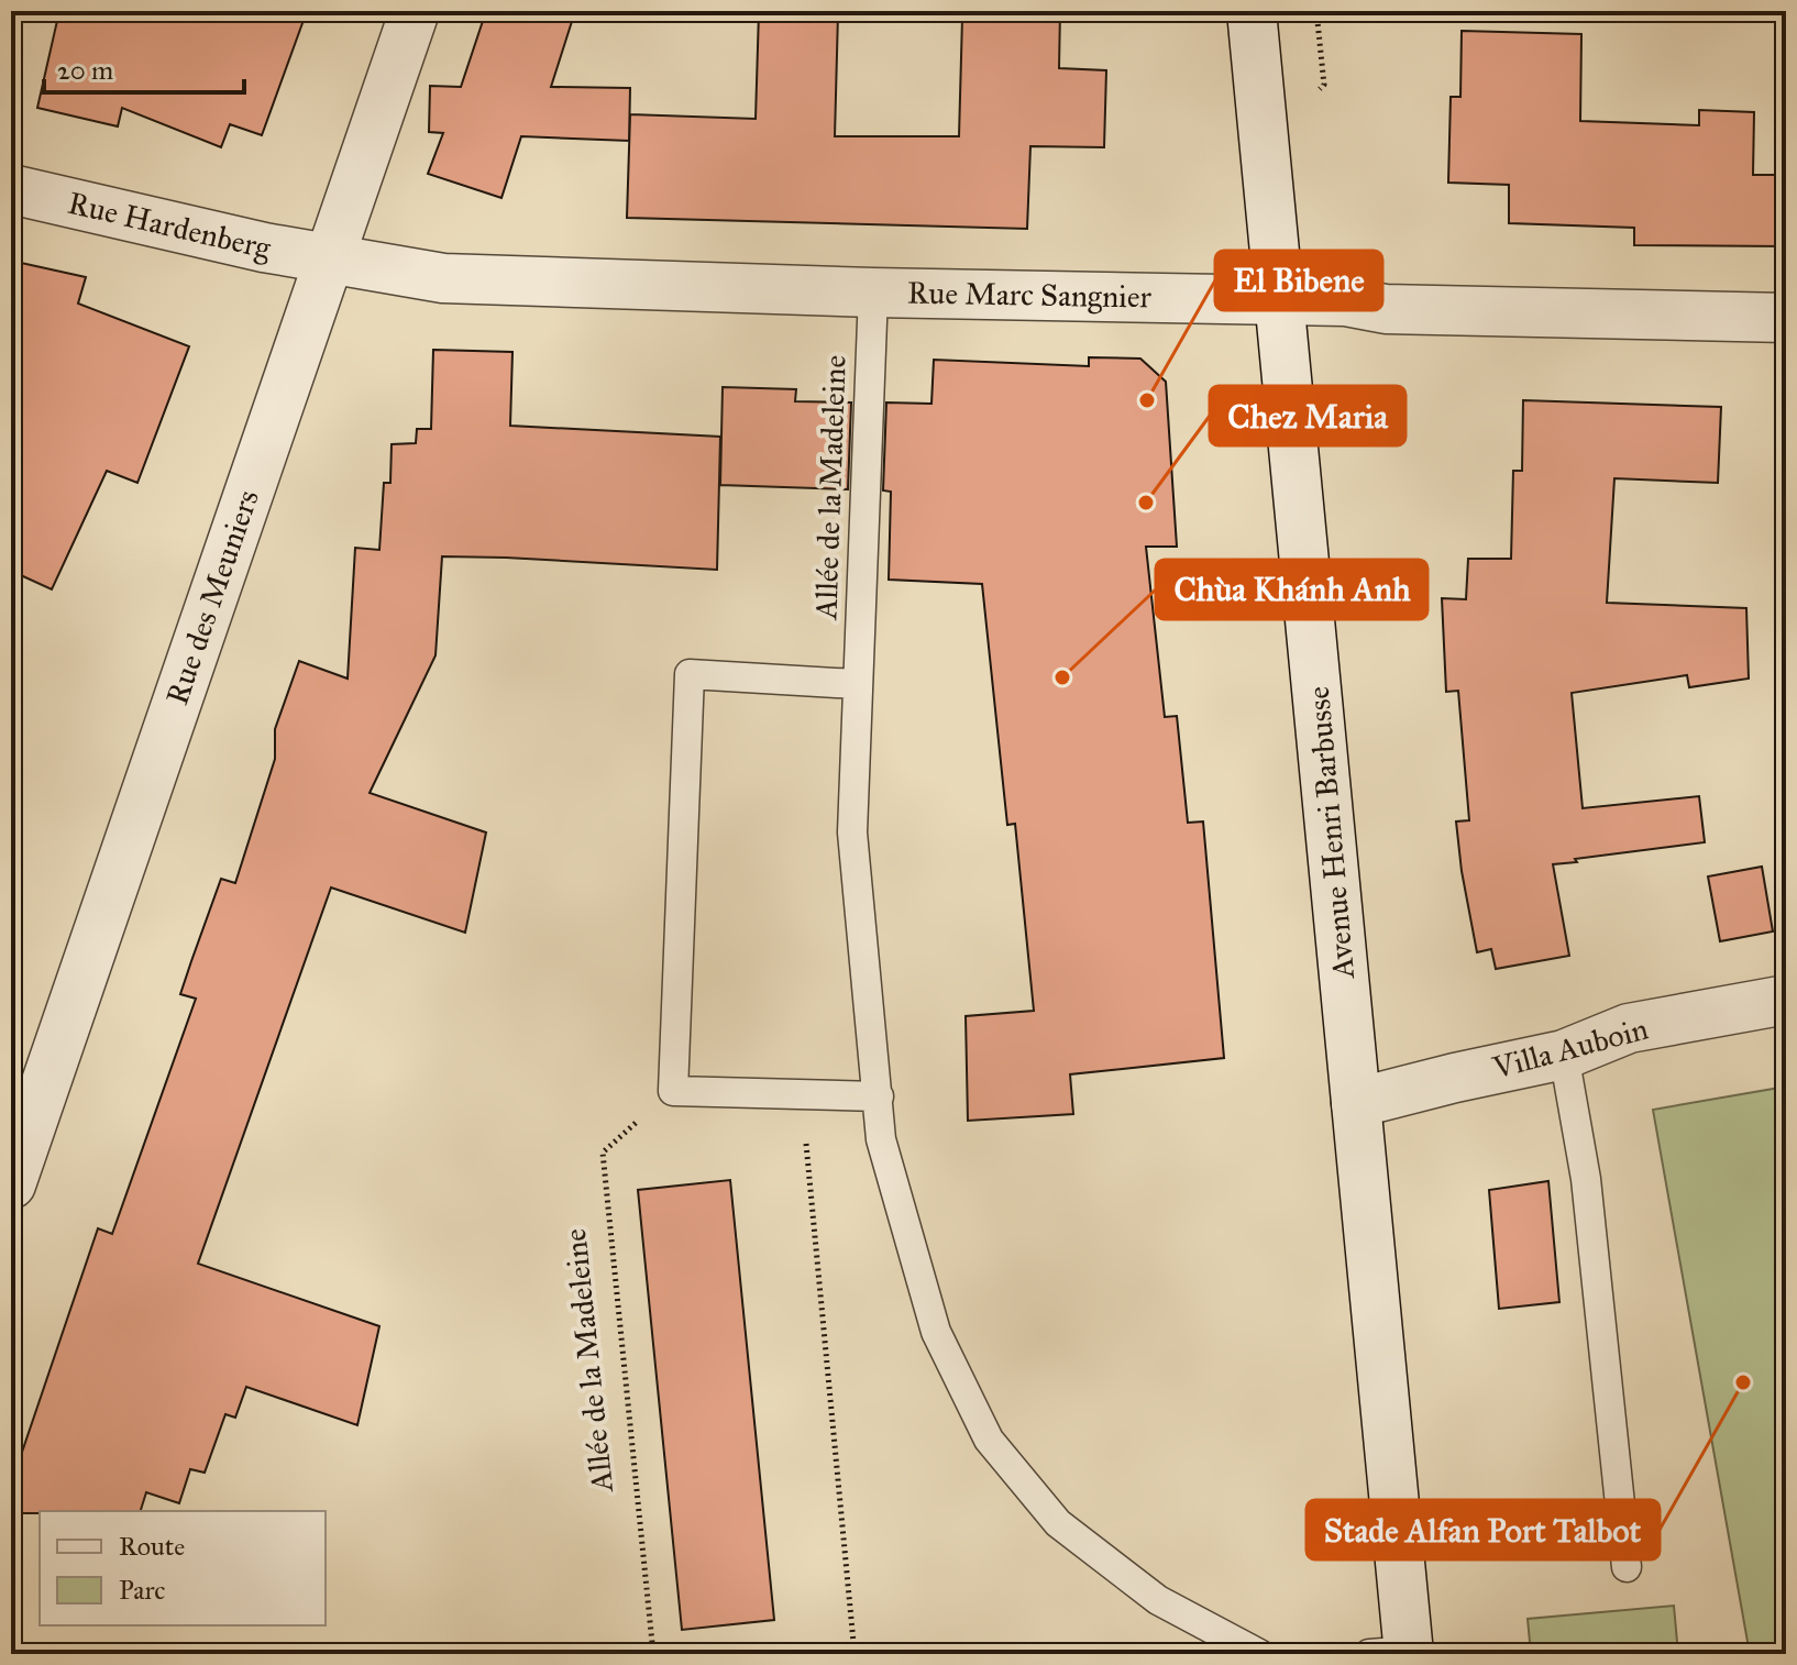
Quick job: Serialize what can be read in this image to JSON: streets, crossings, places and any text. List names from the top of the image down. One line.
{"streets":{"street":["Rue Hardenberg","Rue Marc Sangnier","Rue des Meuniers","Avenue Henri Barbusse","Villa Auboin"],"lane":["Allée de la Madeleine"]},"crossings":[["Rue Hardenberg","Rue Marc Sangnier"],["Rue Hardenberg","Rue des Meuniers"],["Rue Marc Sangnier","Allée de la Madeleine"],["Rue Marc Sangnier","Rue des Meuniers"],["Rue Marc Sangnier","Avenue Henri Barbusse"],["Avenue Henri Barbusse","Villa Auboin"]],"places":["El Bibene","Chez Maria","Chùa Khánh Anh","Stade Alfan Port Talbot"],"legend":["Route","Parc"],"scale_bar":"20 m"}
